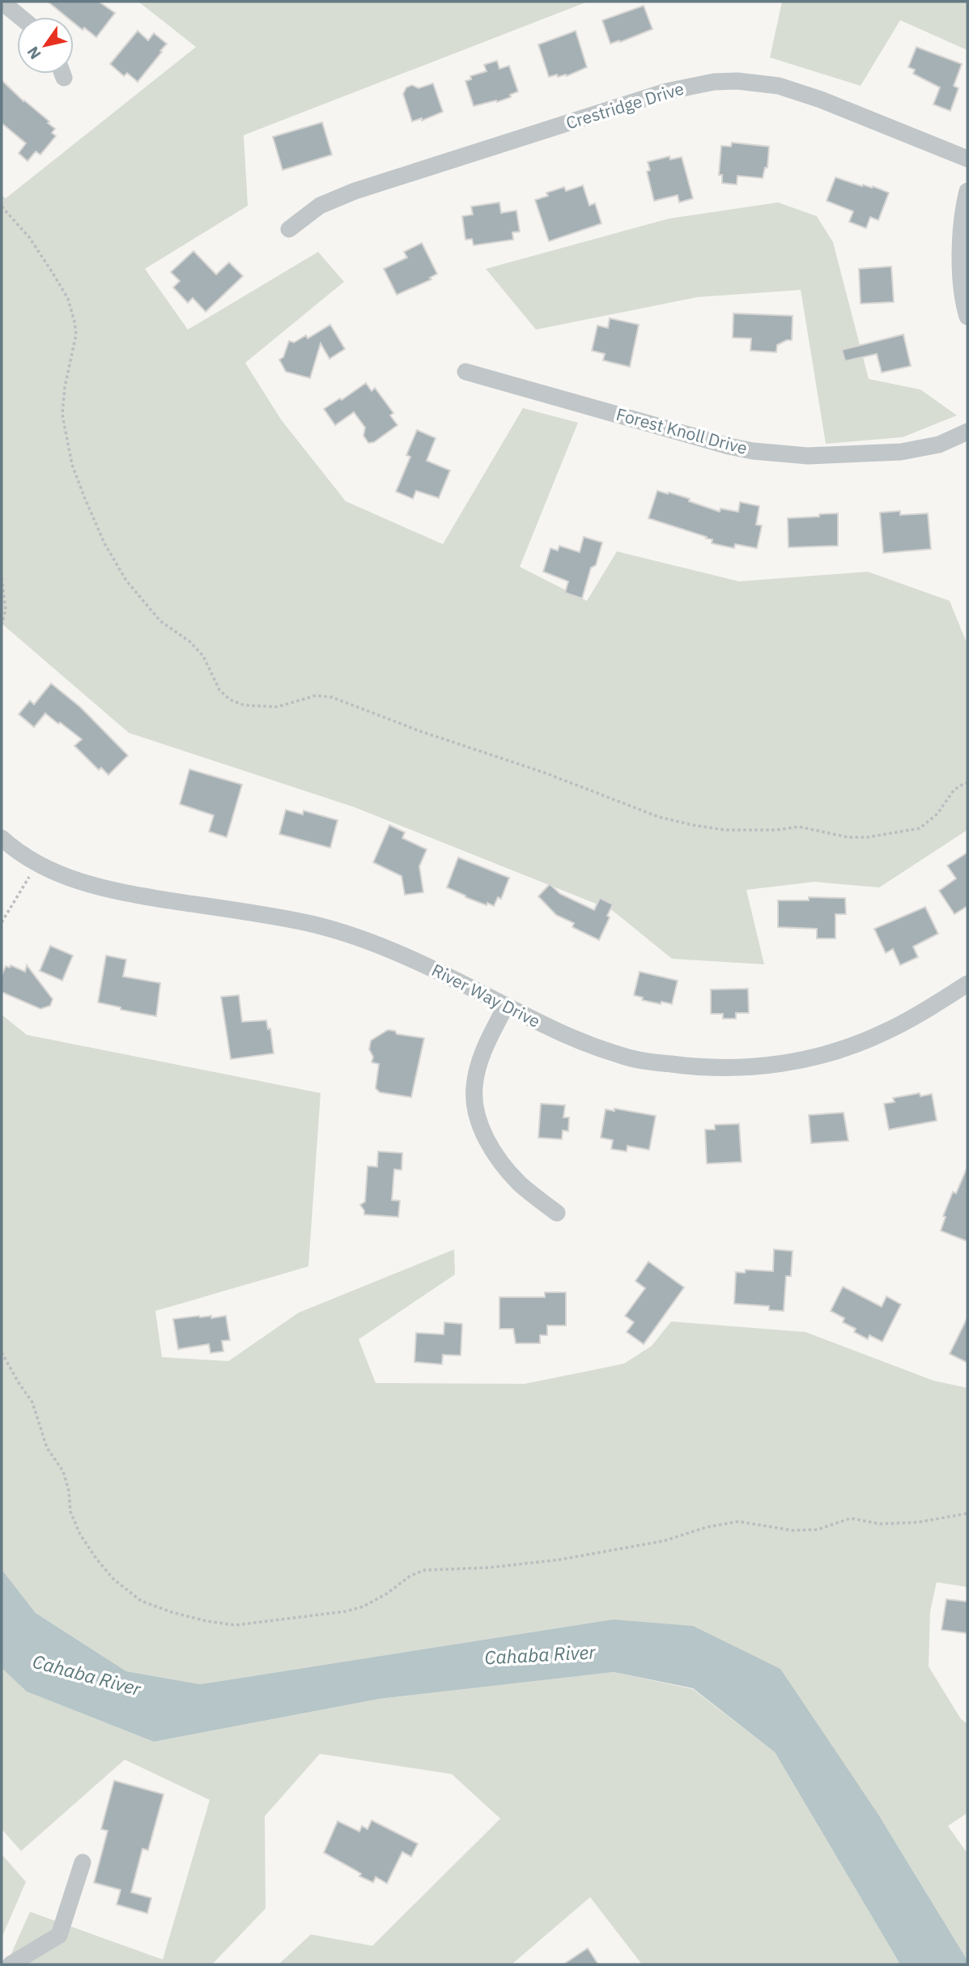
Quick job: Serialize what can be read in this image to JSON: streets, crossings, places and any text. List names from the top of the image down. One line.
{"streets":{"street":["Crestridge Drive","Forest Knoll Drive","River Way Drive"]},"water":["Cahaba River"],"north":"bottom left"}
